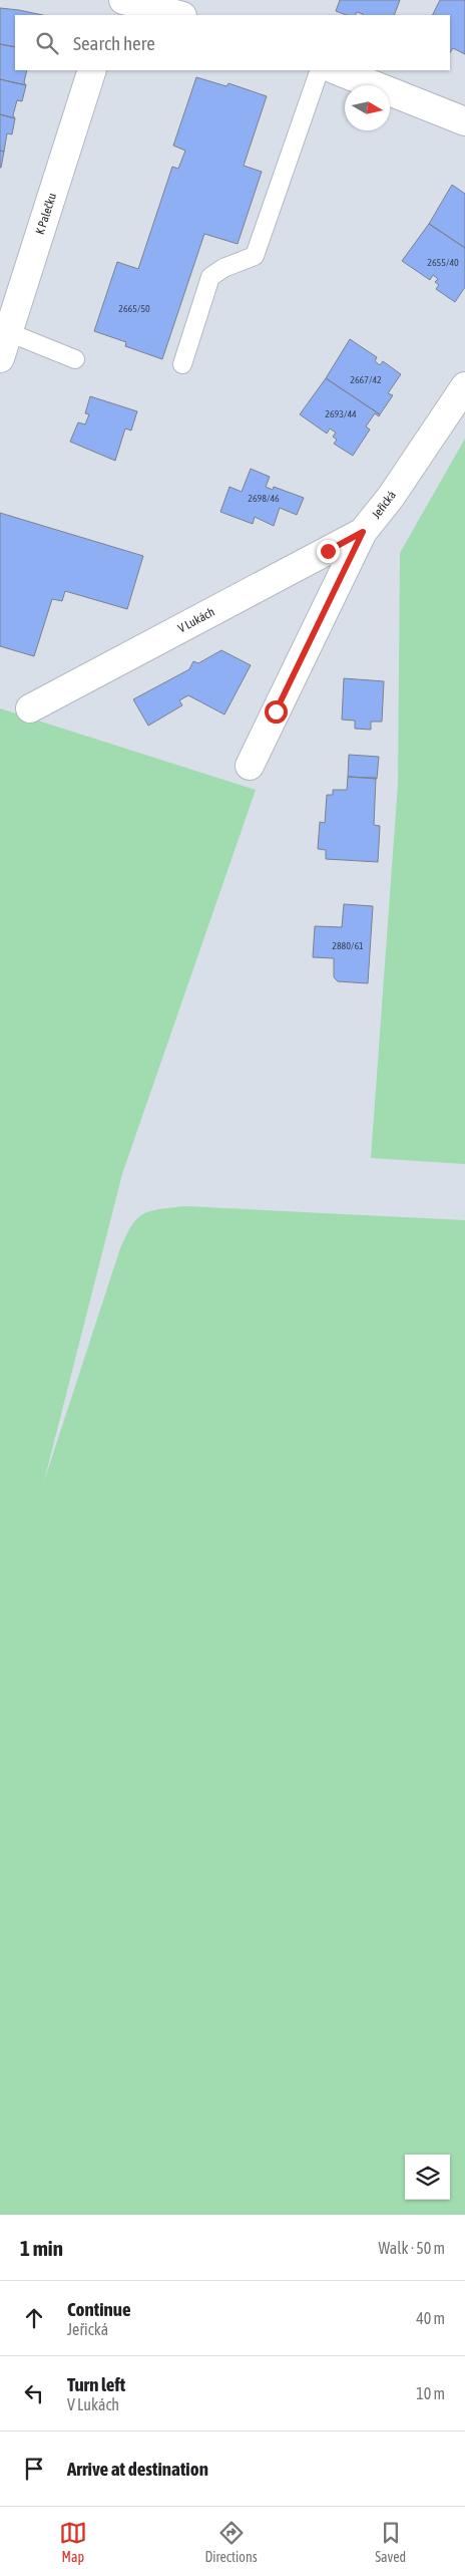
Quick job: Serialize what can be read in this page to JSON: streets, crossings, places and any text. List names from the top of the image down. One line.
{"streets":{"street":["K Palečku","Jeřická","V Lukách"]},"crossings":[["Jeřická","V Lukách"]],"house_numbers":["2655/40","2665/50","2667/42","2693/44","2698/46","2880/61"],"north":"right","page":{"search":"Search here","heading":["1 min","Walk · 50 m"],"list":[["Continue","Jeřická","40 m"],["Turn left","V Lukách","10 m"],"Arrive at destination"],"nav":["Map","Directions","Saved"]}}
